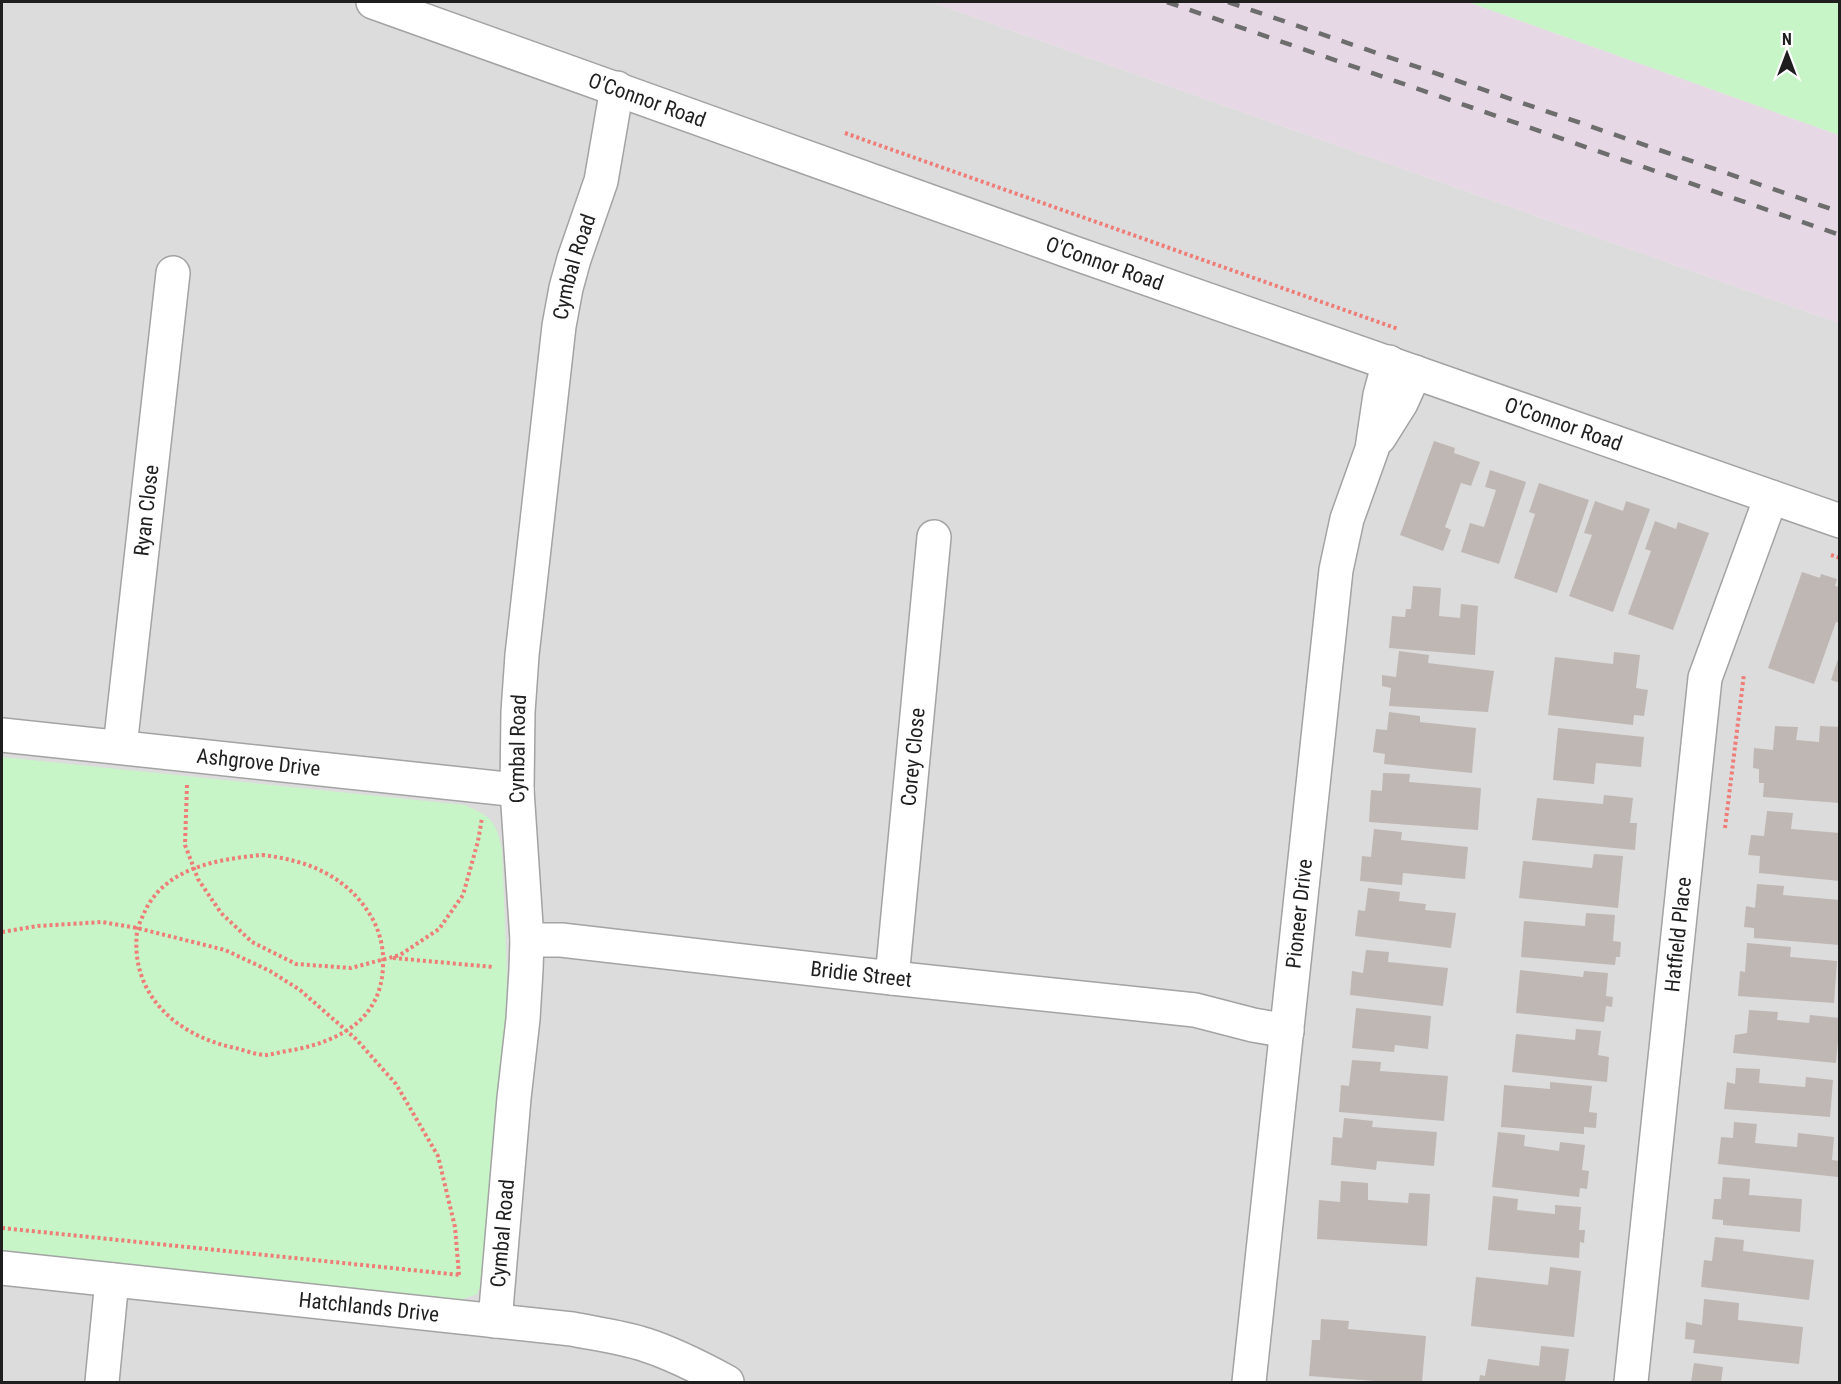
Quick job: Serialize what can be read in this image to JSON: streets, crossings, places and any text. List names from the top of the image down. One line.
{"streets":{"street":["O'Connor Road","Cymbal Road","Ryan Close","Corey Close","Ashgrove Drive","Pioneer Drive","Hatfield Place","Bridie Street","Hatchlands Drive"]},"crossings":[["O'Connor Road","Cymbal Road"],["O'Connor Road","Pioneer Drive"],["O'Connor Road","Hatfield Place"],["Cymbal Road","Ashgrove Drive"],["Cymbal Road","Bridie Street"],["Cymbal Road","Hatchlands Drive"],["Ryan Close","Ashgrove Drive"],["Corey Close","Bridie Street"],["Pioneer Drive","Bridie Street"]],"north":"top"}
